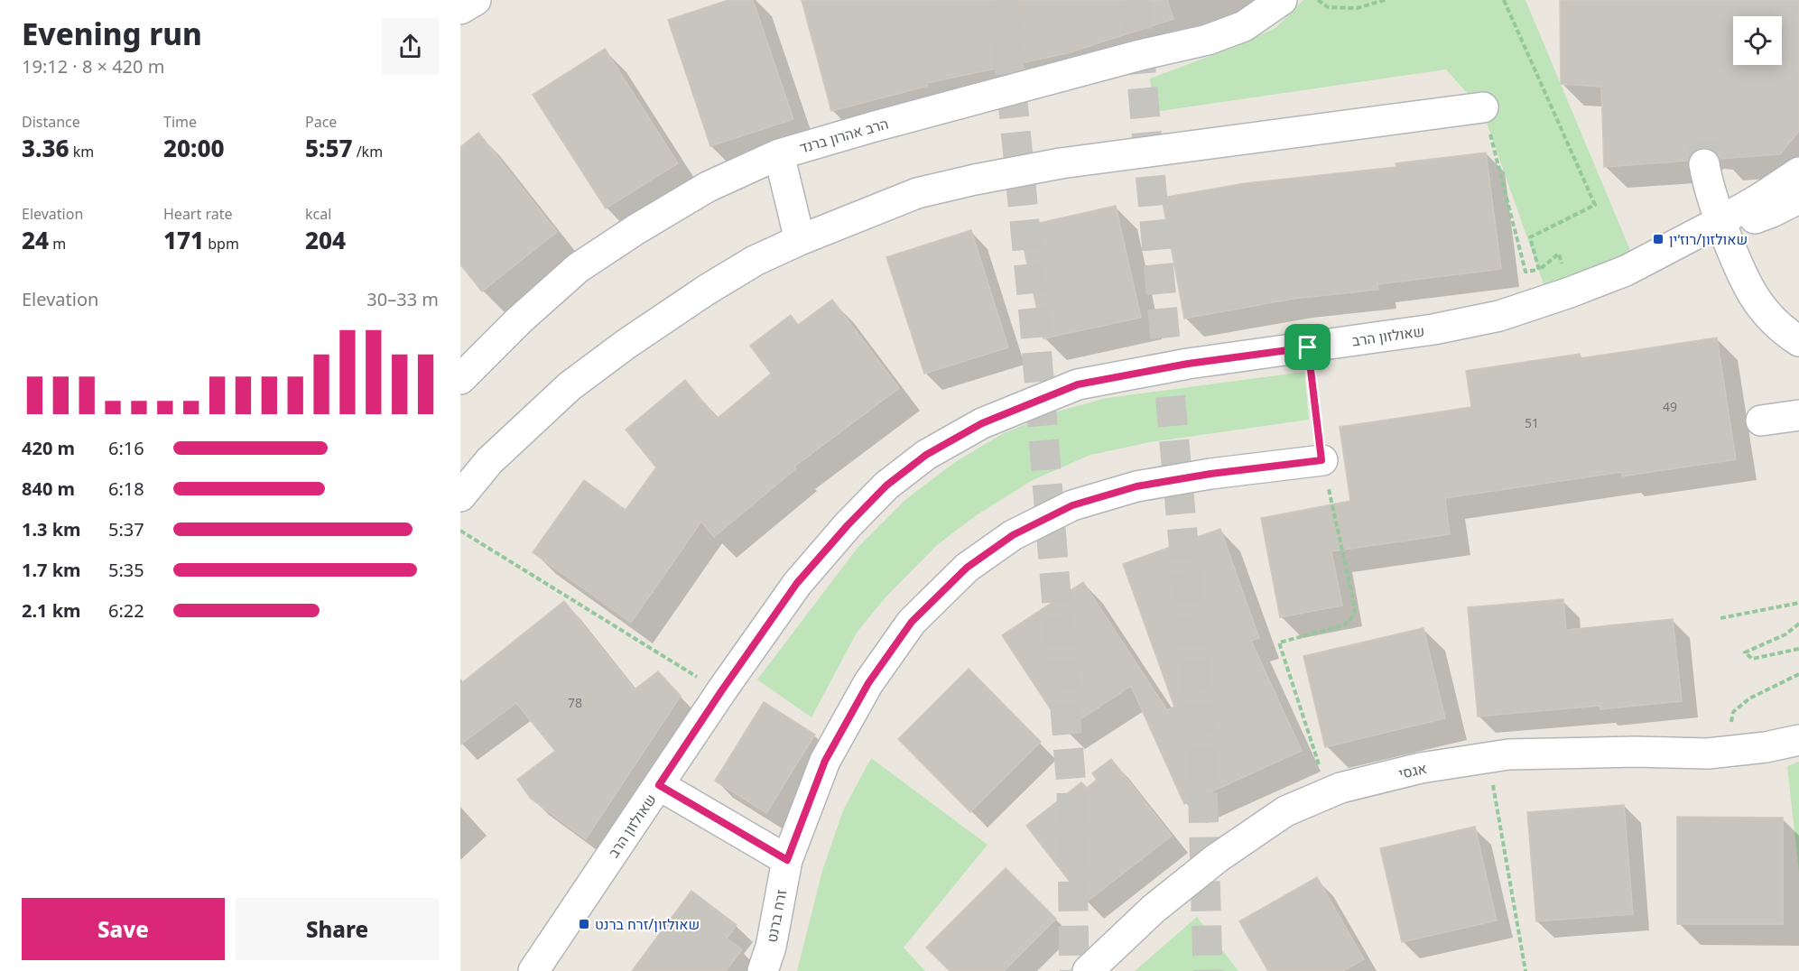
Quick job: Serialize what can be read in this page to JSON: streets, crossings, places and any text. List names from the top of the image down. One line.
{"streets":{"street":["הרב אהרון ברנד","שאולזון הרב","אגסי","זרח ברנט"]},"places":{"transit":["שאולזון/רוז׳ין","שאולזון/זרח ברנט"]},"house_numbers":["49","51","78"],"page":{"heading":["Evening run","19:12 · 8 × 420 m"],"stats":[["Distance","3.36 km"],["Time","20:00"],["Pace","5:57 /km"],["Elevation","24 m"],["Heart rate","171 bpm"],["kcal","204"]],"chart":["Elevation","30–33 m"],"list":[{"name":"420 m","note":"6:16"},{"name":"840 m","note":"6:18"},{"name":"1.3 km","note":"5:37"},{"name":"1.7 km","note":"5:35"},{"name":"2.1 km","note":"6:22"}],"buttons":["Save","Share"]}}
